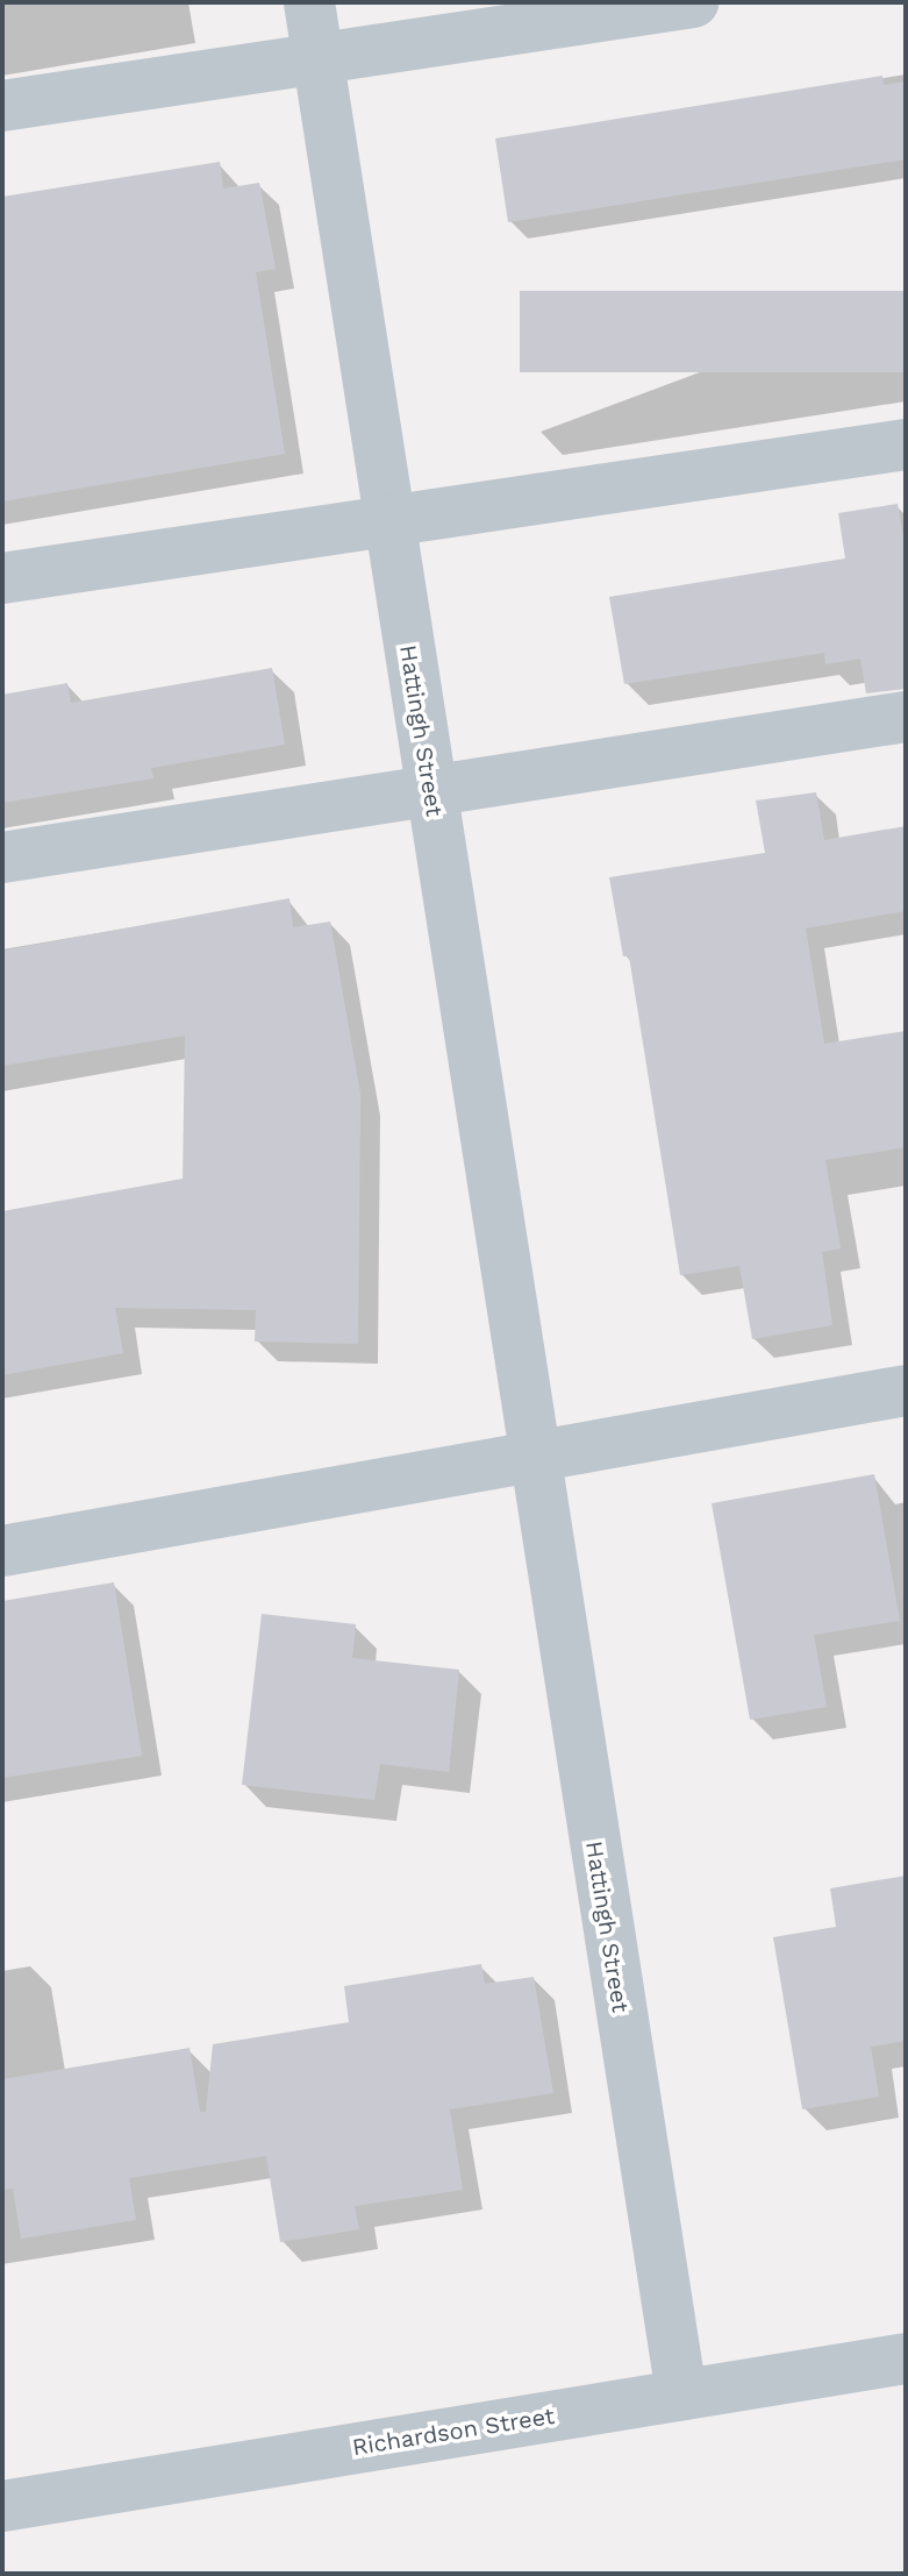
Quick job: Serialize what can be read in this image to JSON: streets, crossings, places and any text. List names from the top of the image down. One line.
{"streets":{"street":["Hattingh Street","Richardson Street"]},"crossings":[["Hattingh Street","Richardson Street"]]}
